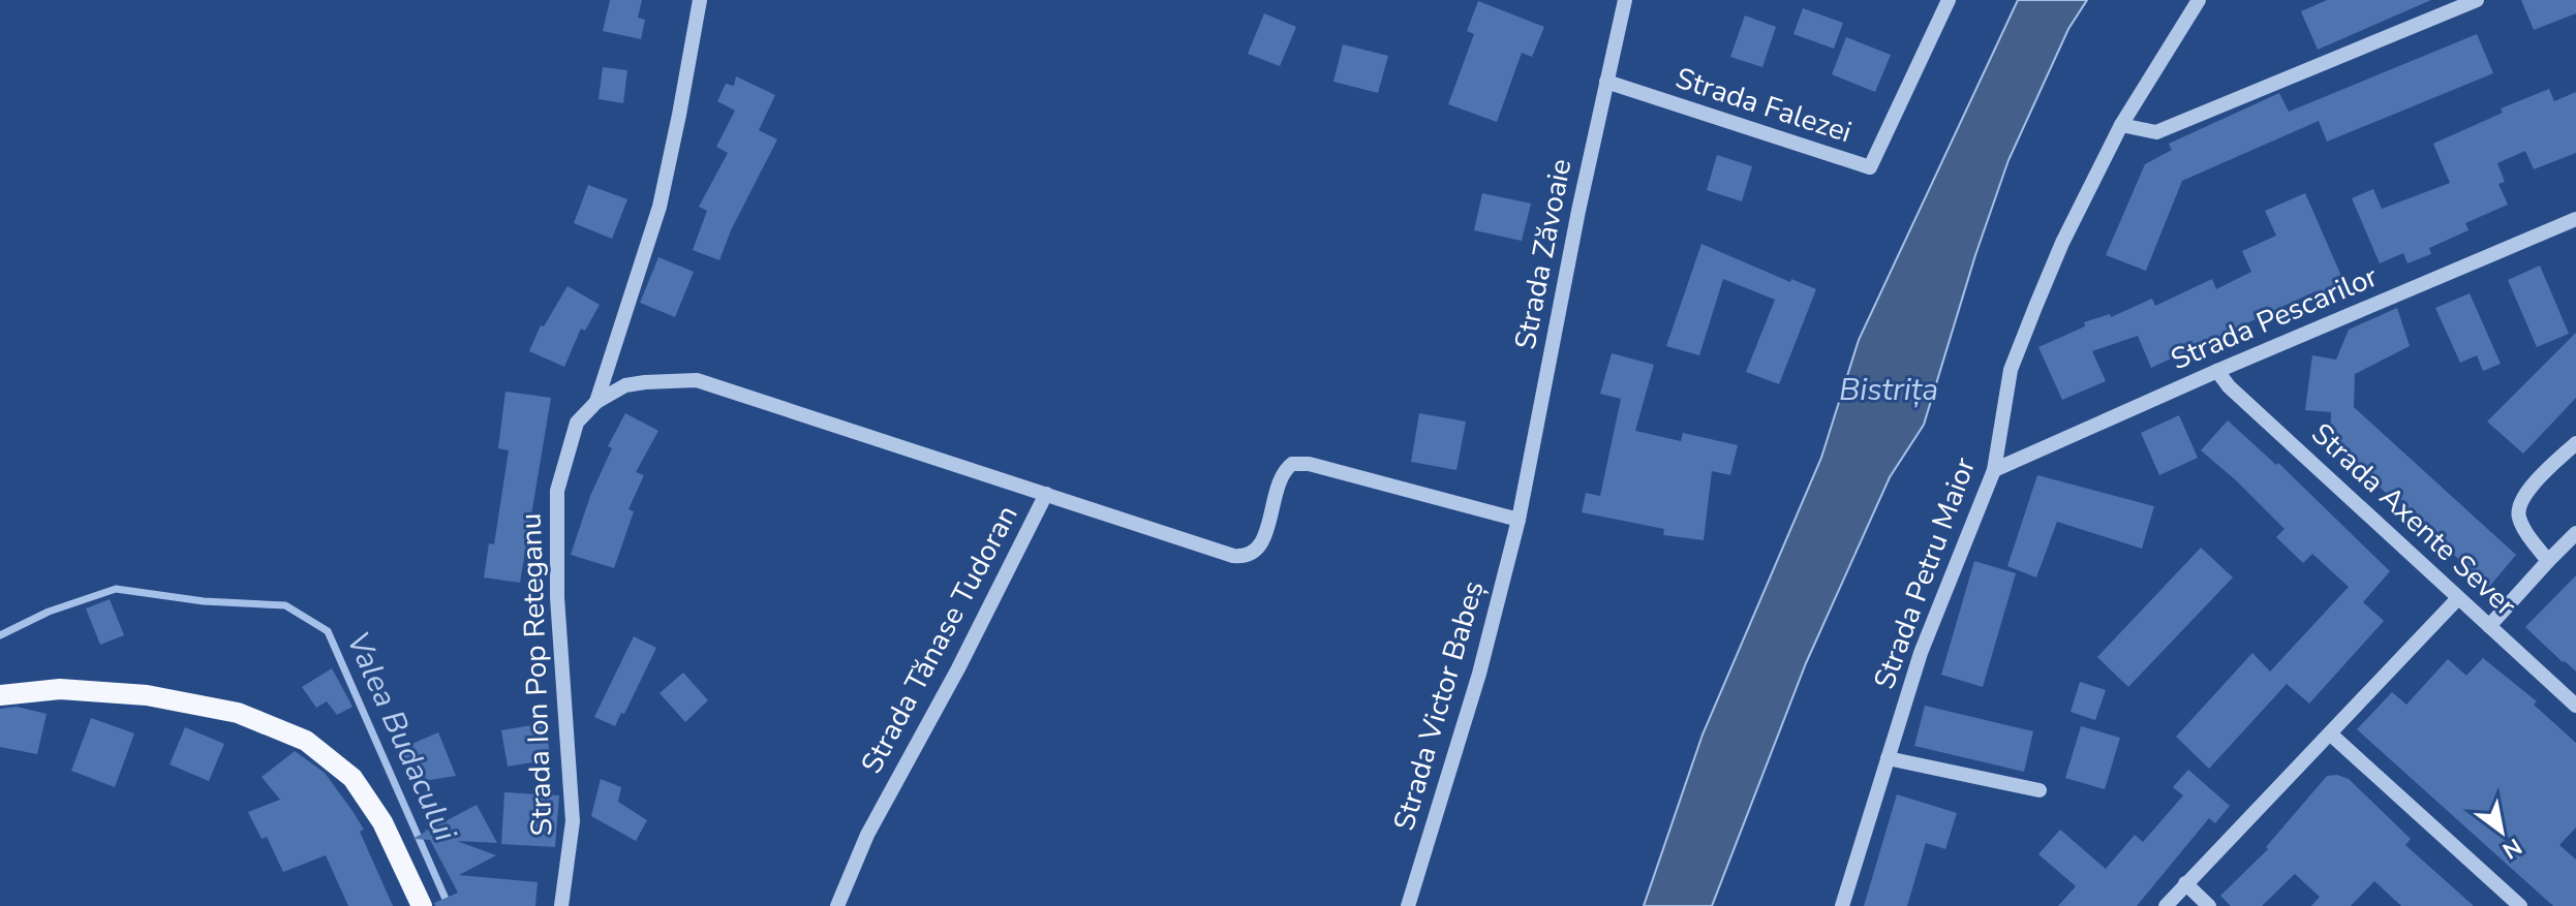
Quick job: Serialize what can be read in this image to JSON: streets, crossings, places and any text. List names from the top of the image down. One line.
{"streets":{"street":["Strada Falezei","Strada Zăvoaie","Strada Pescarilor","Strada Axente Sever","Strada Petru Maior","Strada Tănase Tudoran","Strada Ion Pop Reteganu","Strada Victor Babeș"]},"crossings":[["Strada Falezei","Strada Zăvoaie"],["Strada Zăvoaie","Strada Tănase Tudoran"],["Strada Zăvoaie","Strada Victor Babeș"],["Strada Pescarilor","Strada Axente Sever"],["Strada Pescarilor","Strada Petru Maior"],["Strada Tănase Tudoran","Strada Ion Pop Reteganu"],["Strada Tănase Tudoran","Strada Victor Babeș"]],"water":["Bistrița","Valea Budacului"],"north":"bottom right"}
